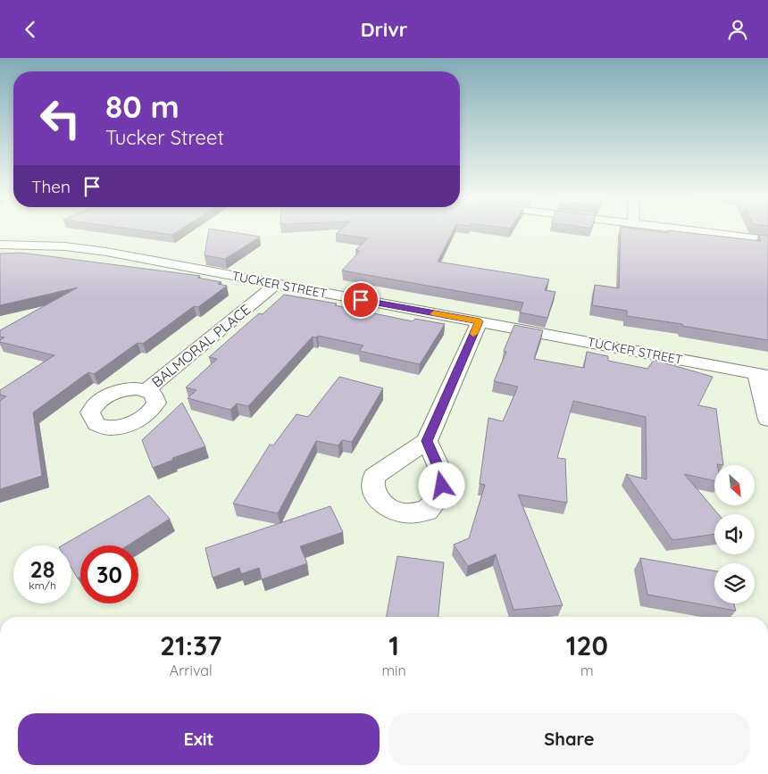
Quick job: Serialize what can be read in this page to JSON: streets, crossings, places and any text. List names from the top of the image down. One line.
{"streets":{"street":["TUCKER STREET","BALMORAL PLACE"]},"crossings":[["TUCKER STREET","BALMORAL PLACE"]],"north":"bottom right","page":{"header":"Drivr","turn":["80 m","Tucker Street"],"then":"Then","speed":"28 km/h","limit":"30","eta":["21:37","Arrival","1","min","120","m"],"buttons":["Exit","Share"]}}
